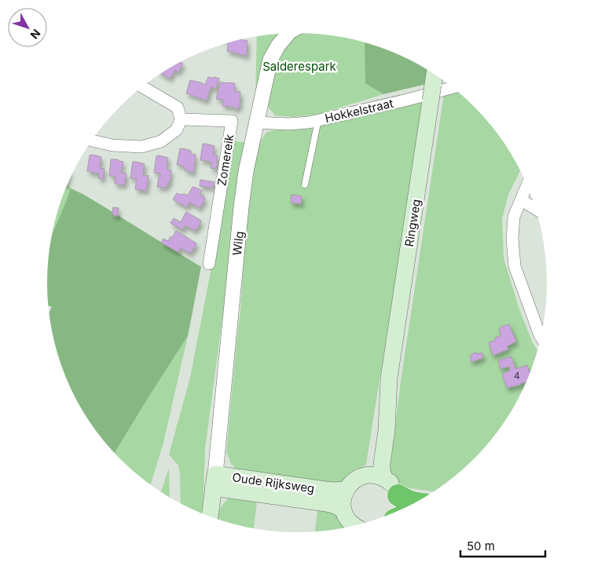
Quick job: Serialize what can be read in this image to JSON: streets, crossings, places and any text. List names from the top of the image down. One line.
{"streets":{"main road":["Ringweg","Oude Rijksweg"],"street":["Hokkelstraat","Zomereik","Wilg"]},"crossings":[["Hokkelstraat","Wilg"],["Wilg","Oude Rijksweg"]],"parks":["Salderespark"],"house_numbers":["4"],"scale_bar":"50 m","north":"bottom right"}
